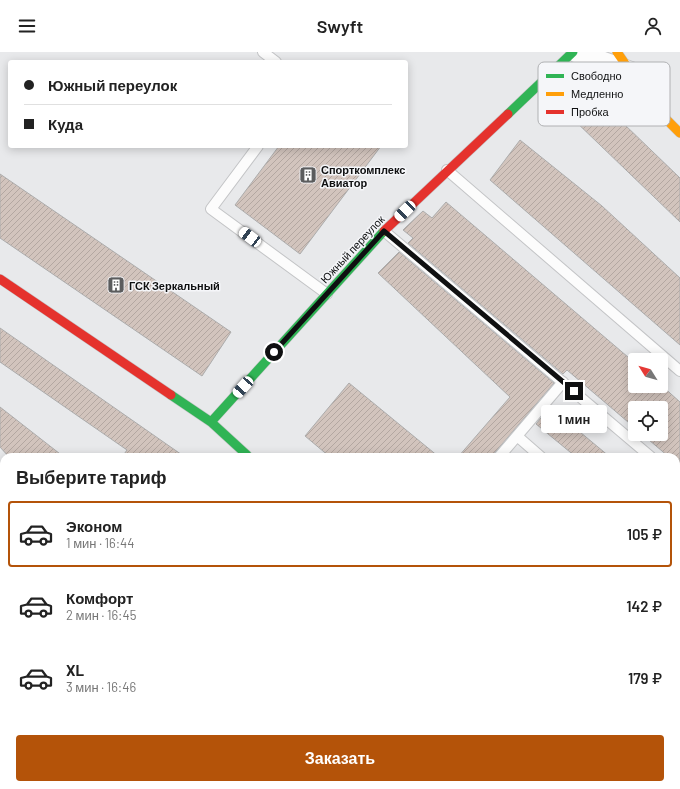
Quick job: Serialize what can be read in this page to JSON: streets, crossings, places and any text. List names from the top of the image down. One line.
{"streets":{"street":["Южный переулок"]},"places":{"building":["Спорткомплекс Авиатор","ГСК Зеркальный"]},"legend":["Свободно","Медленно","Пробка"],"north":"top left","page":{"header":"Swyft","banner":["Южный переулок","Куда"],"bubble":"1 мин","heading":"Выберите тариф","list":[{"name":"Эконом","note":"1 мин · 16:44","value":"105 ₽"},{"name":"Комфорт","note":"2 мин · 16:45","value":"142 ₽"},{"name":"XL","note":"3 мин · 16:46","value":"179 ₽"}],"buttons":"Заказать"}}
